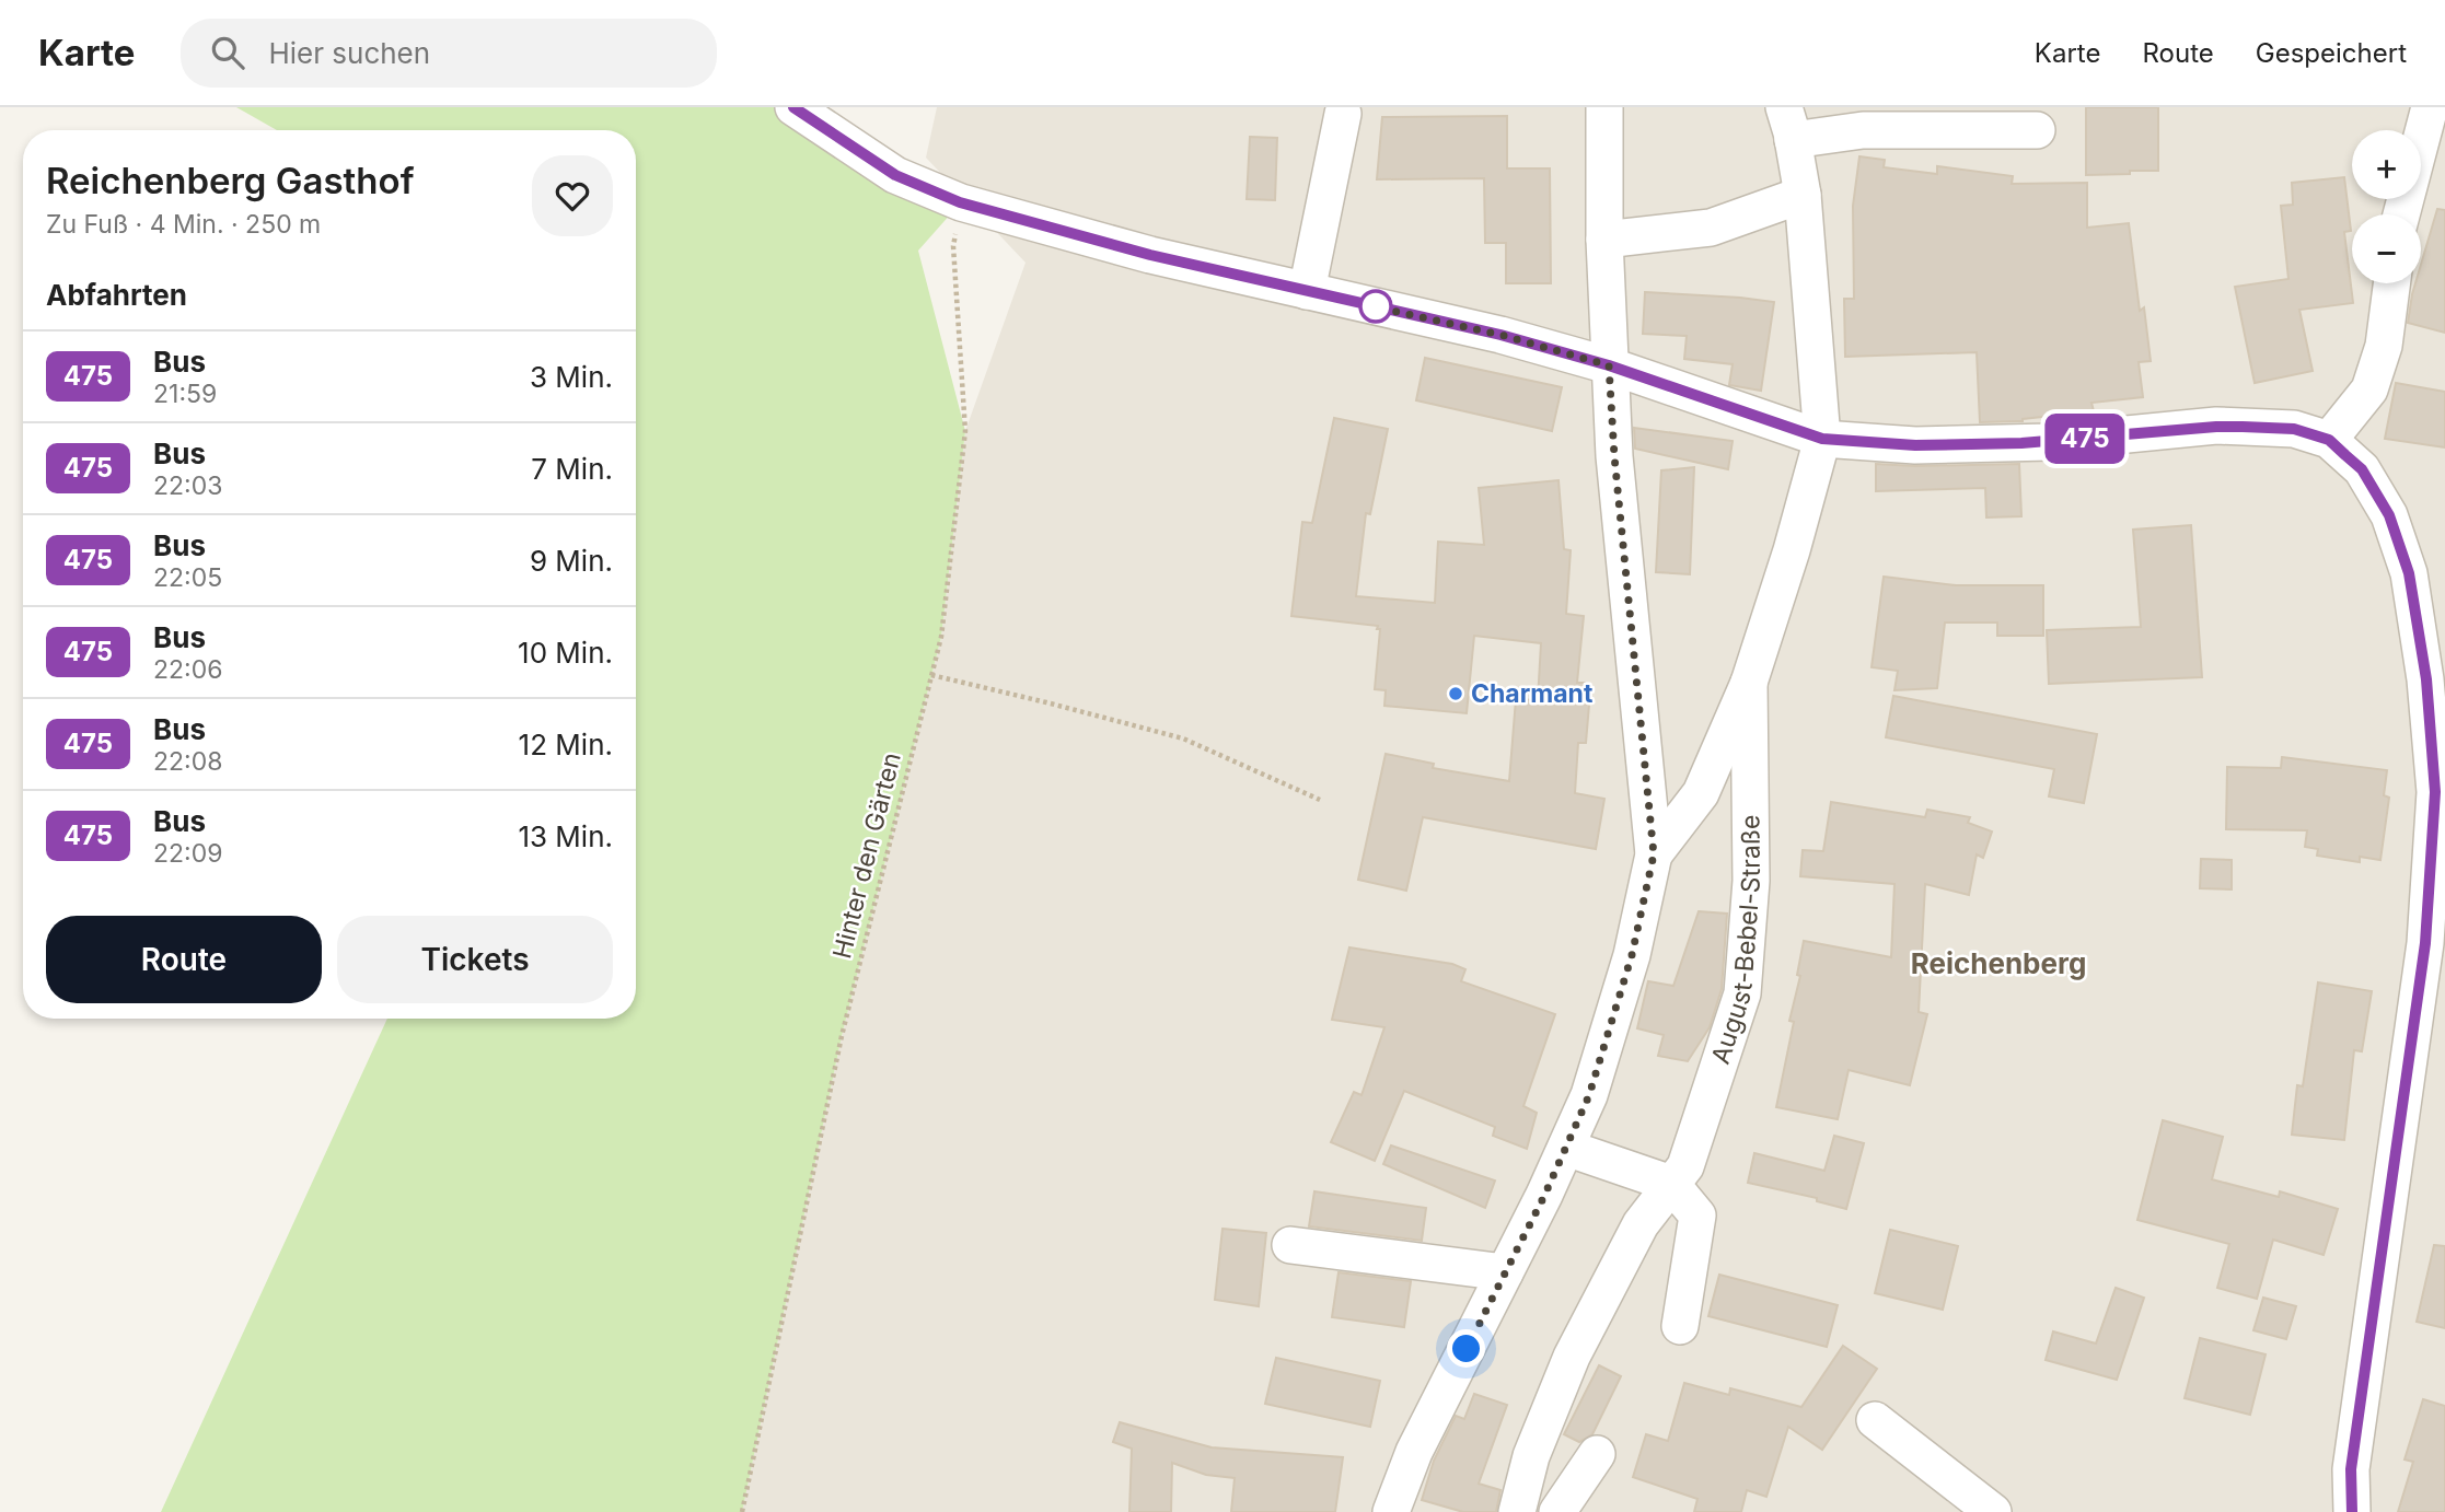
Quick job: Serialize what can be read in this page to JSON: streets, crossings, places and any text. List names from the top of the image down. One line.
{"streets":{"street":["August-Bebel-Straße"],"path":["Hinter den Gärten"]},"districts":["Reichenberg"],"places":["Charmant"],"lines":["bus line 475"],"page":{"header":"Karte","search":"Hier suchen","nav":["Karte","Route","Gespeichert"],"on_map":"475","map_buttons":["+","−"],"heading":[["Reichenberg Gasthof","Zu Fuß · 4 Min. · 250 m"],"Abfahrten"],"list":[{"mark":"475","name":"Bus","note":"21:59","value":"3 Min."},{"mark":"475","name":"Bus","note":"22:03","value":"7 Min."},{"mark":"475","name":"Bus","note":"22:05","value":"9 Min."},{"mark":"475","name":"Bus","note":"22:06","value":"10 Min."},{"mark":"475","name":"Bus","note":"22:08","value":"12 Min."},{"mark":"475","name":"Bus","note":"22:09","value":"13 Min."}],"buttons":["Route","Tickets"]}}
